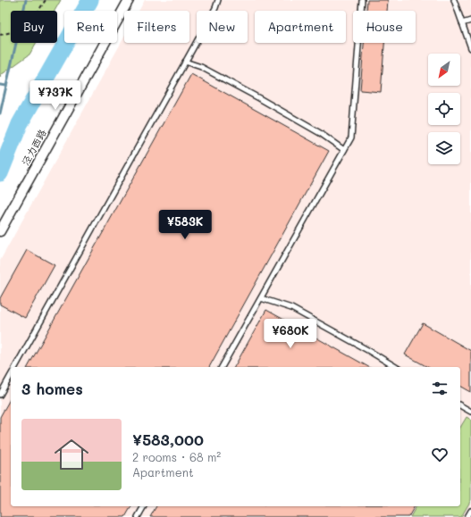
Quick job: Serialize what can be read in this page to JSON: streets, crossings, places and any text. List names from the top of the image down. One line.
{"streets":{"street":["泾力西路"]},"north":"bottom left","page":{"chip":["Buy","Rent","Filters","New","Apartment","House"],"price":["¥737K","¥583K","¥680K"],"heading":"3 homes","list":[{"name":"¥583,000","note":"2 rooms · 68 m² · Apartment"}]}}
